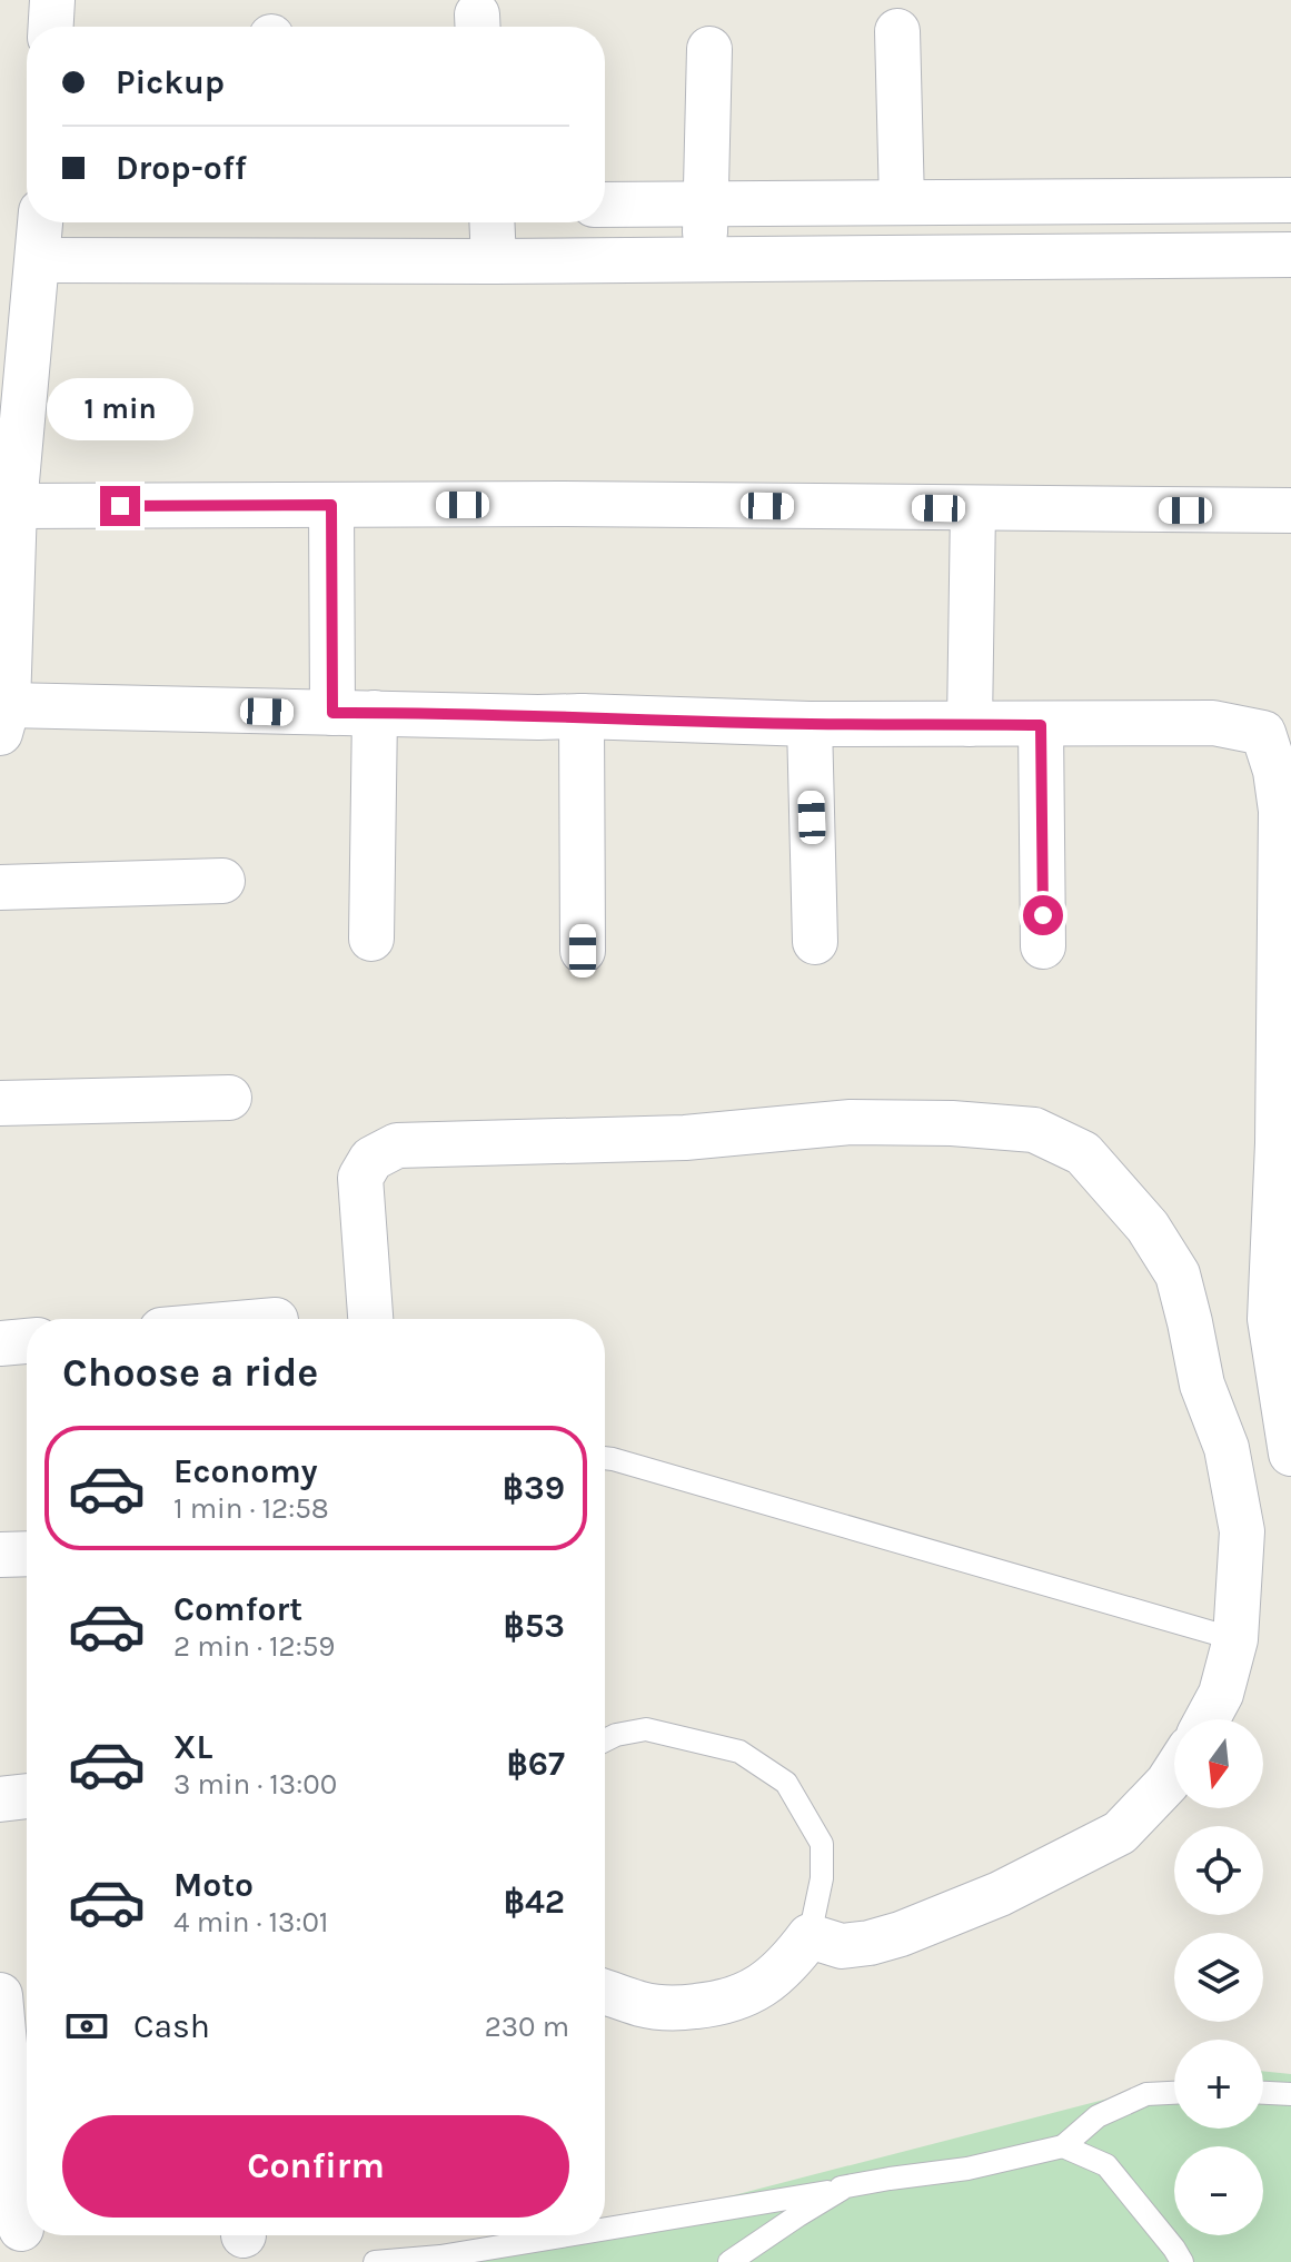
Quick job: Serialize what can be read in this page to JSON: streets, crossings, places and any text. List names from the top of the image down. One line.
{"north":"bottom","page":{"banner":["Pickup","Drop-off"],"bubble":"1 min","heading":"Choose a ride","list":[{"name":"Economy","note":"1 min · 12:58","value":"฿39"},{"name":"Comfort","note":"2 min · 12:59","value":"฿53"},{"name":"XL","note":"3 min · 13:00","value":"฿67"},{"name":"Moto","note":"4 min · 13:01","value":"฿42"}],"map_buttons":["+","−"],"pay":["Cash","230 m"],"buttons":"Confirm"}}
